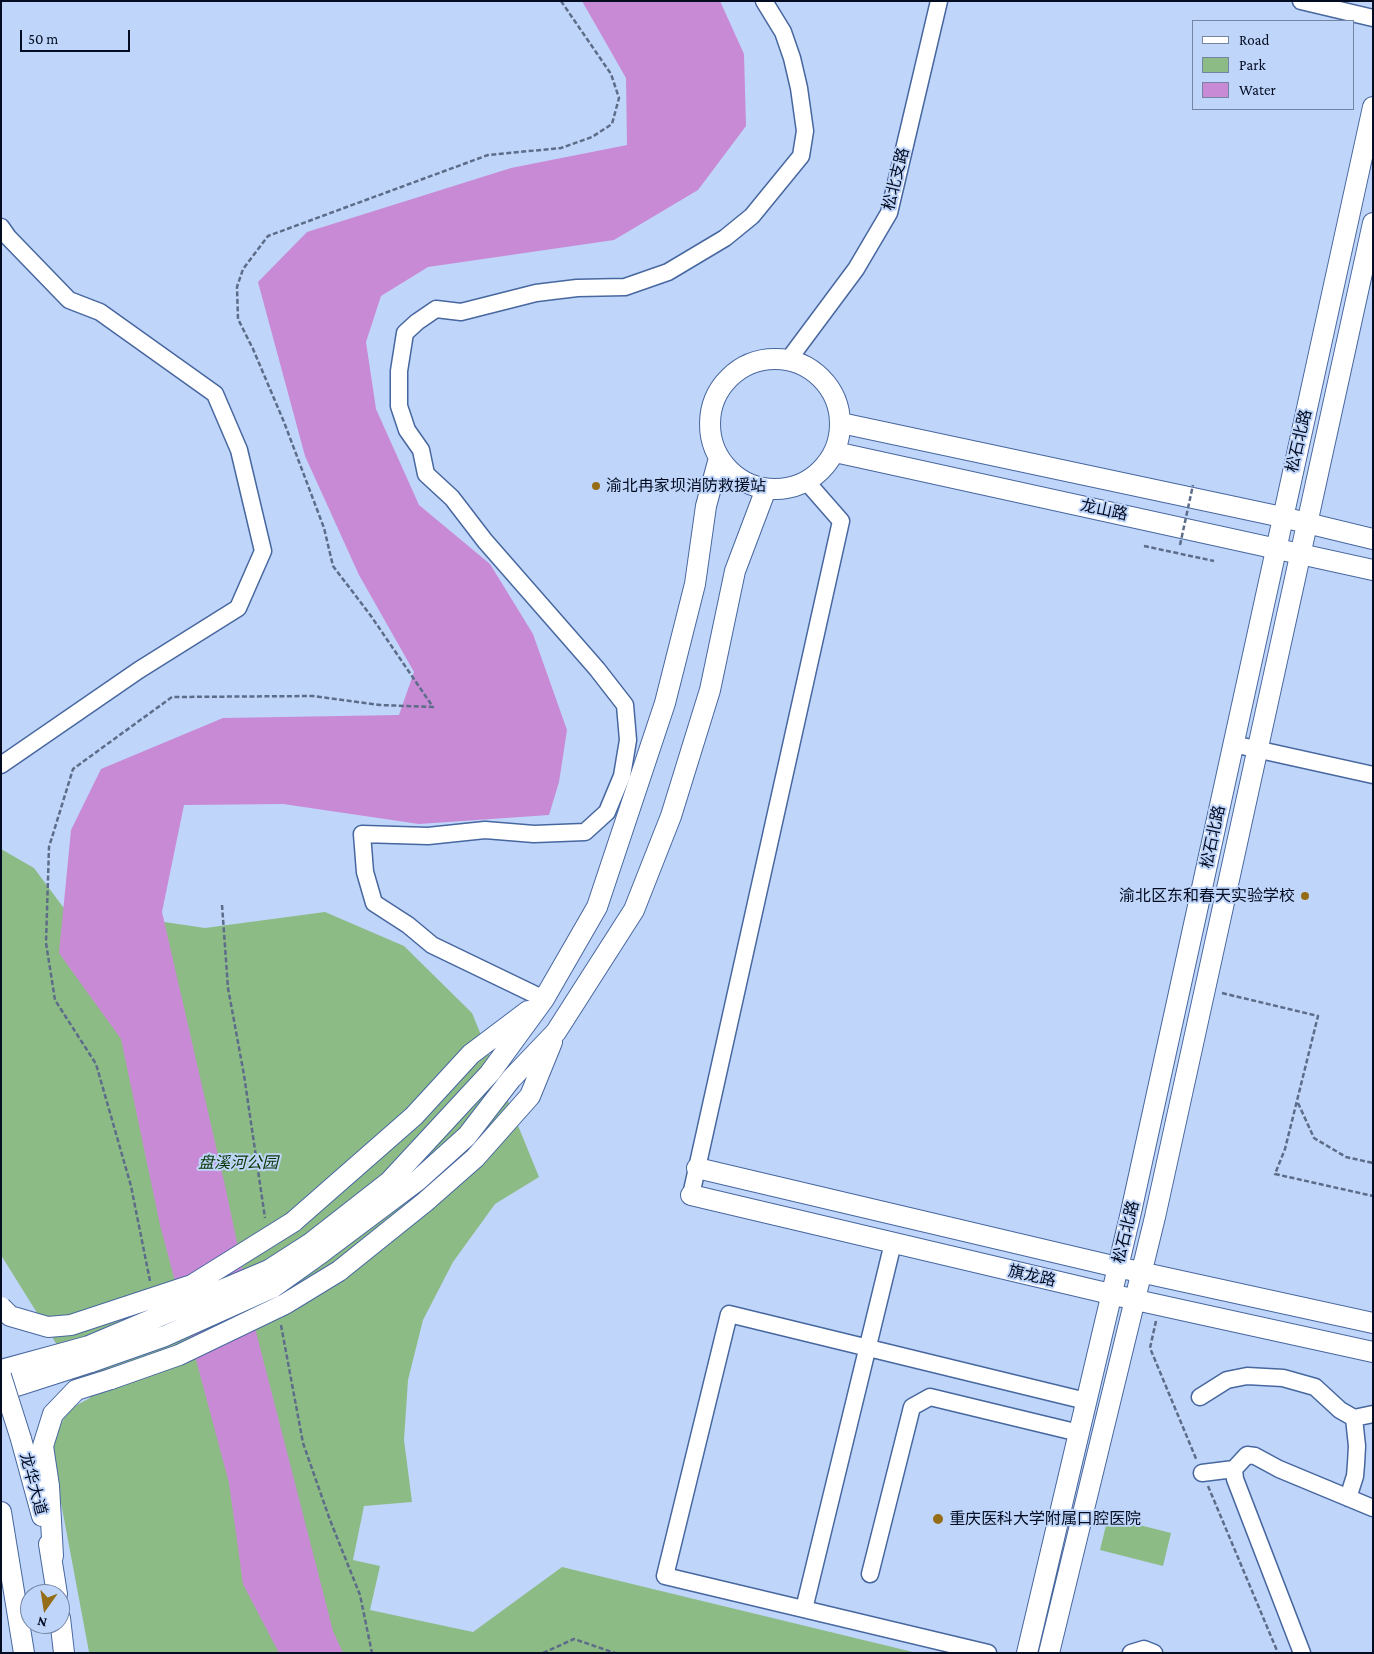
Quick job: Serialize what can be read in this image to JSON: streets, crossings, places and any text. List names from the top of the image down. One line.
{"streets":{"main road":["松石北路","龙山路","旗龙路","龙华大道"],"street":["松北支路"]},"crossings":[["松北支路","龙山路"],["松石北路","龙山路"],["松石北路","旗龙路"]],"parks":["盘溪河公园"],"places":["渝北冉家坝消防救援站","渝北区东和春天实验学校","重庆医科大学附属口腔医院"],"legend":["Road","Park","Water"],"scale_bar":"50 m","north":"bottom"}
